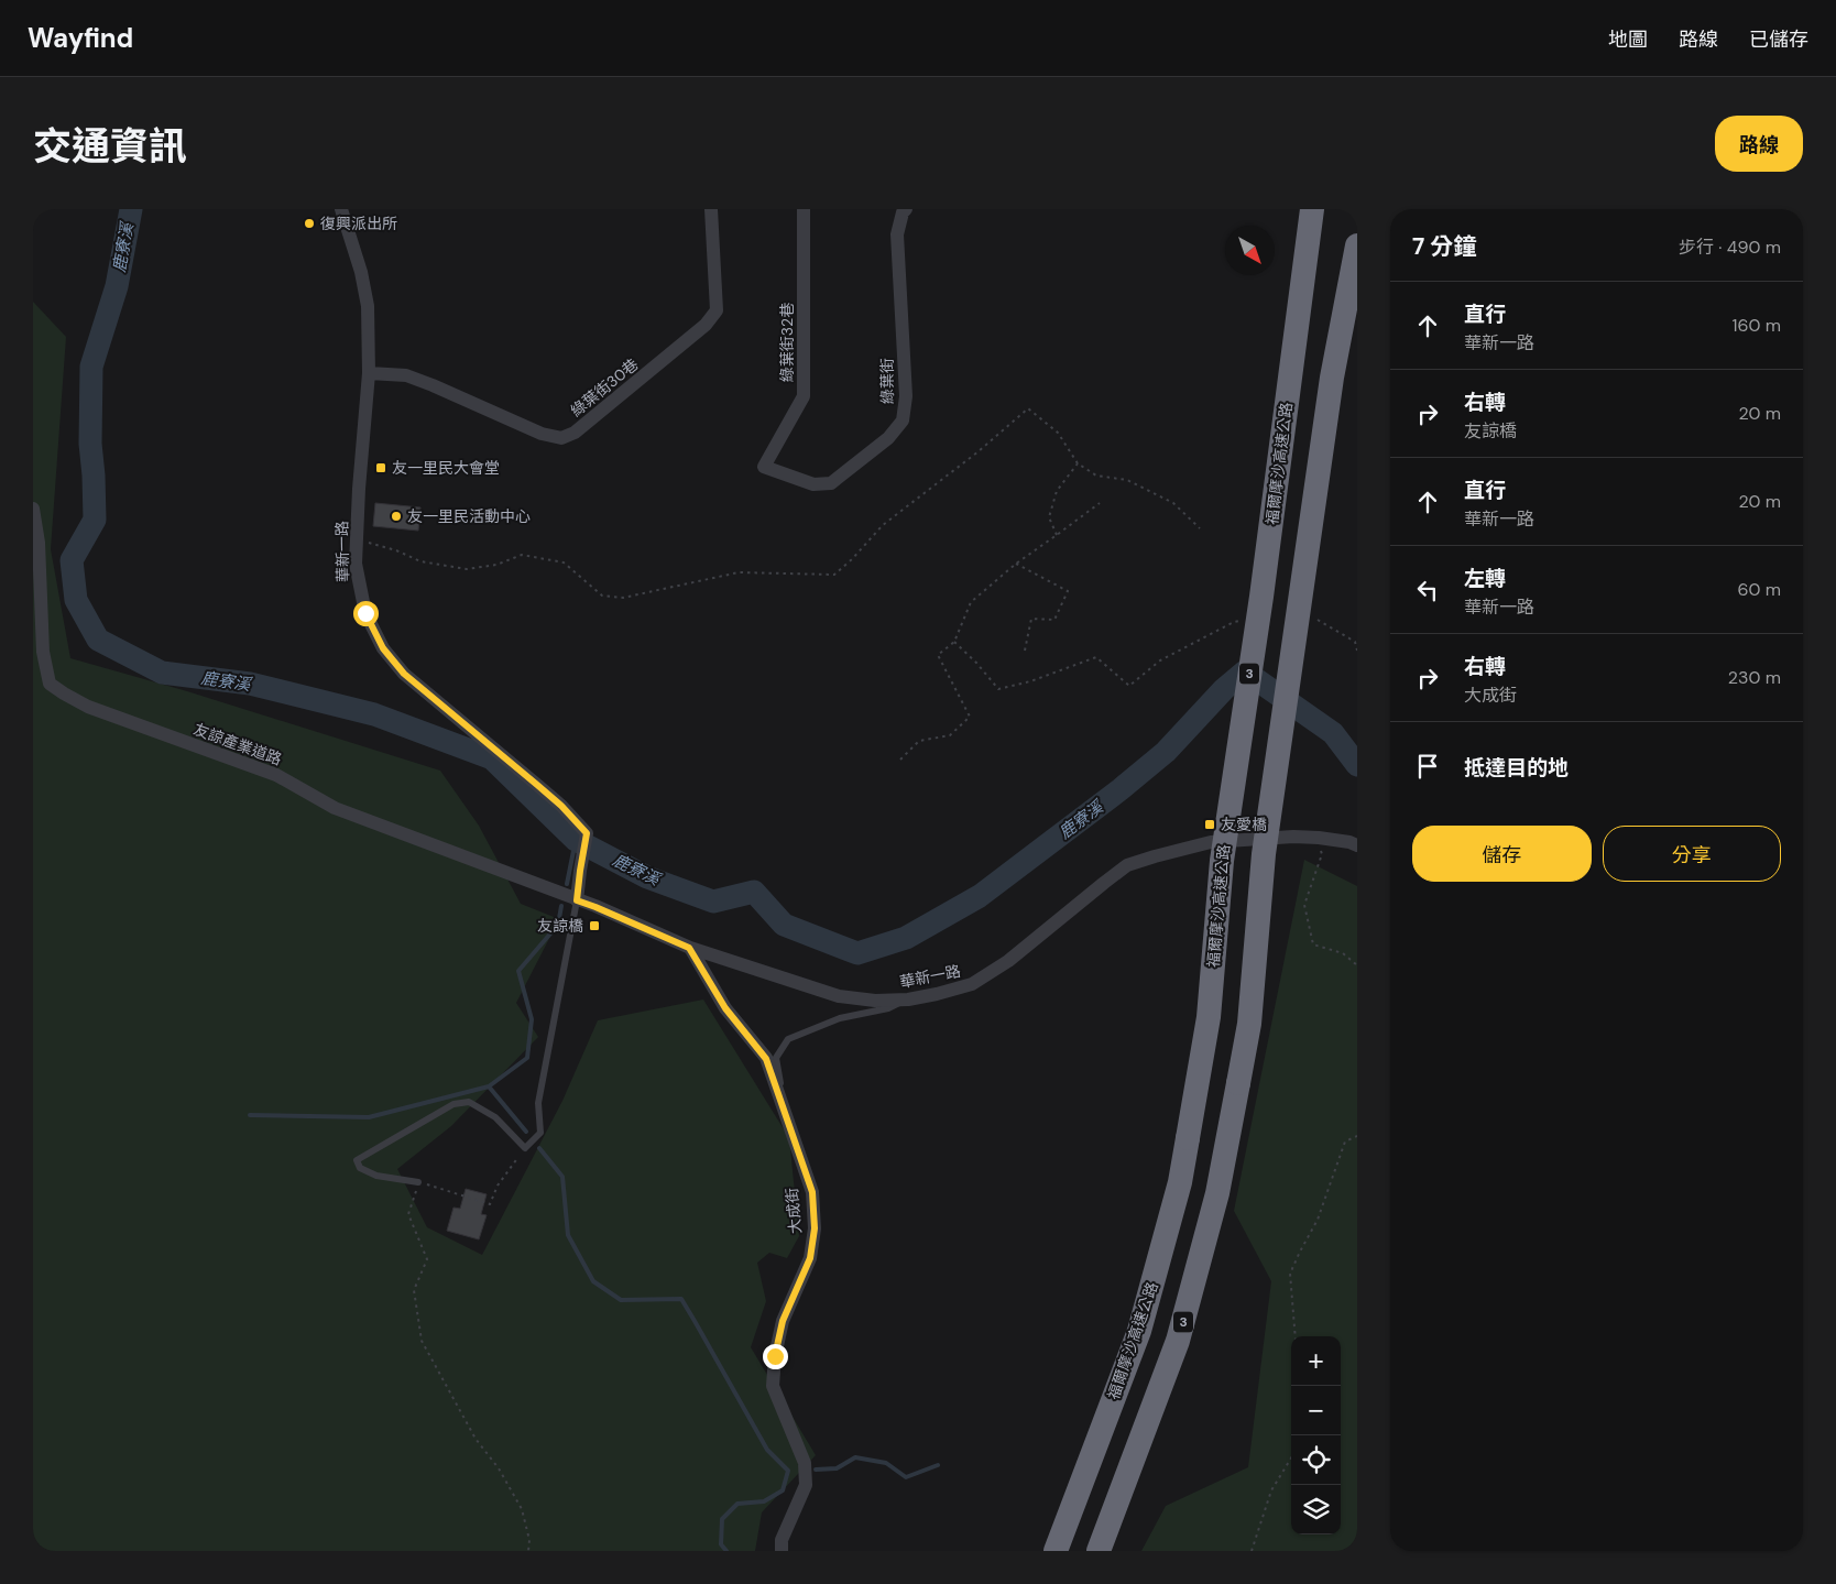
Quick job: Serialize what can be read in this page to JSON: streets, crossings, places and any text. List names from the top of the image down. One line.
{"streets":{"highway":["福爾摩沙高速公路","3"],"street":["綠葉街32巷","綠葉街","綠葉街30巷","華新一路","友諒產業道路","大成街"]},"crossings":[["綠葉街32巷","綠葉街"],["綠葉街30巷","華新一路"],["華新一路","友諒產業道路"],["華新一路","大成街"]],"water":["鹿寮溪"],"places":{"other":["復興派出所","友一里民活動中心"],"transit":["友一里民大會堂","友愛橋","友諒橋"]},"north":"bottom right","page":{"header":"Wayfind","nav":["地圖","路線","已儲存"],"title":"交通資訊","buttons":["路線",["儲存","分享"]],"heading":["7 分鐘","步行 · 490 m"],"list":[["直行","華新一路","160 m"],["右轉","友諒橋","20 m"],["直行","華新一路","20 m"],["左轉","華新一路","60 m"],["右轉","大成街","230 m"],"抵達目的地"],"map_buttons":["+","−"]}}
